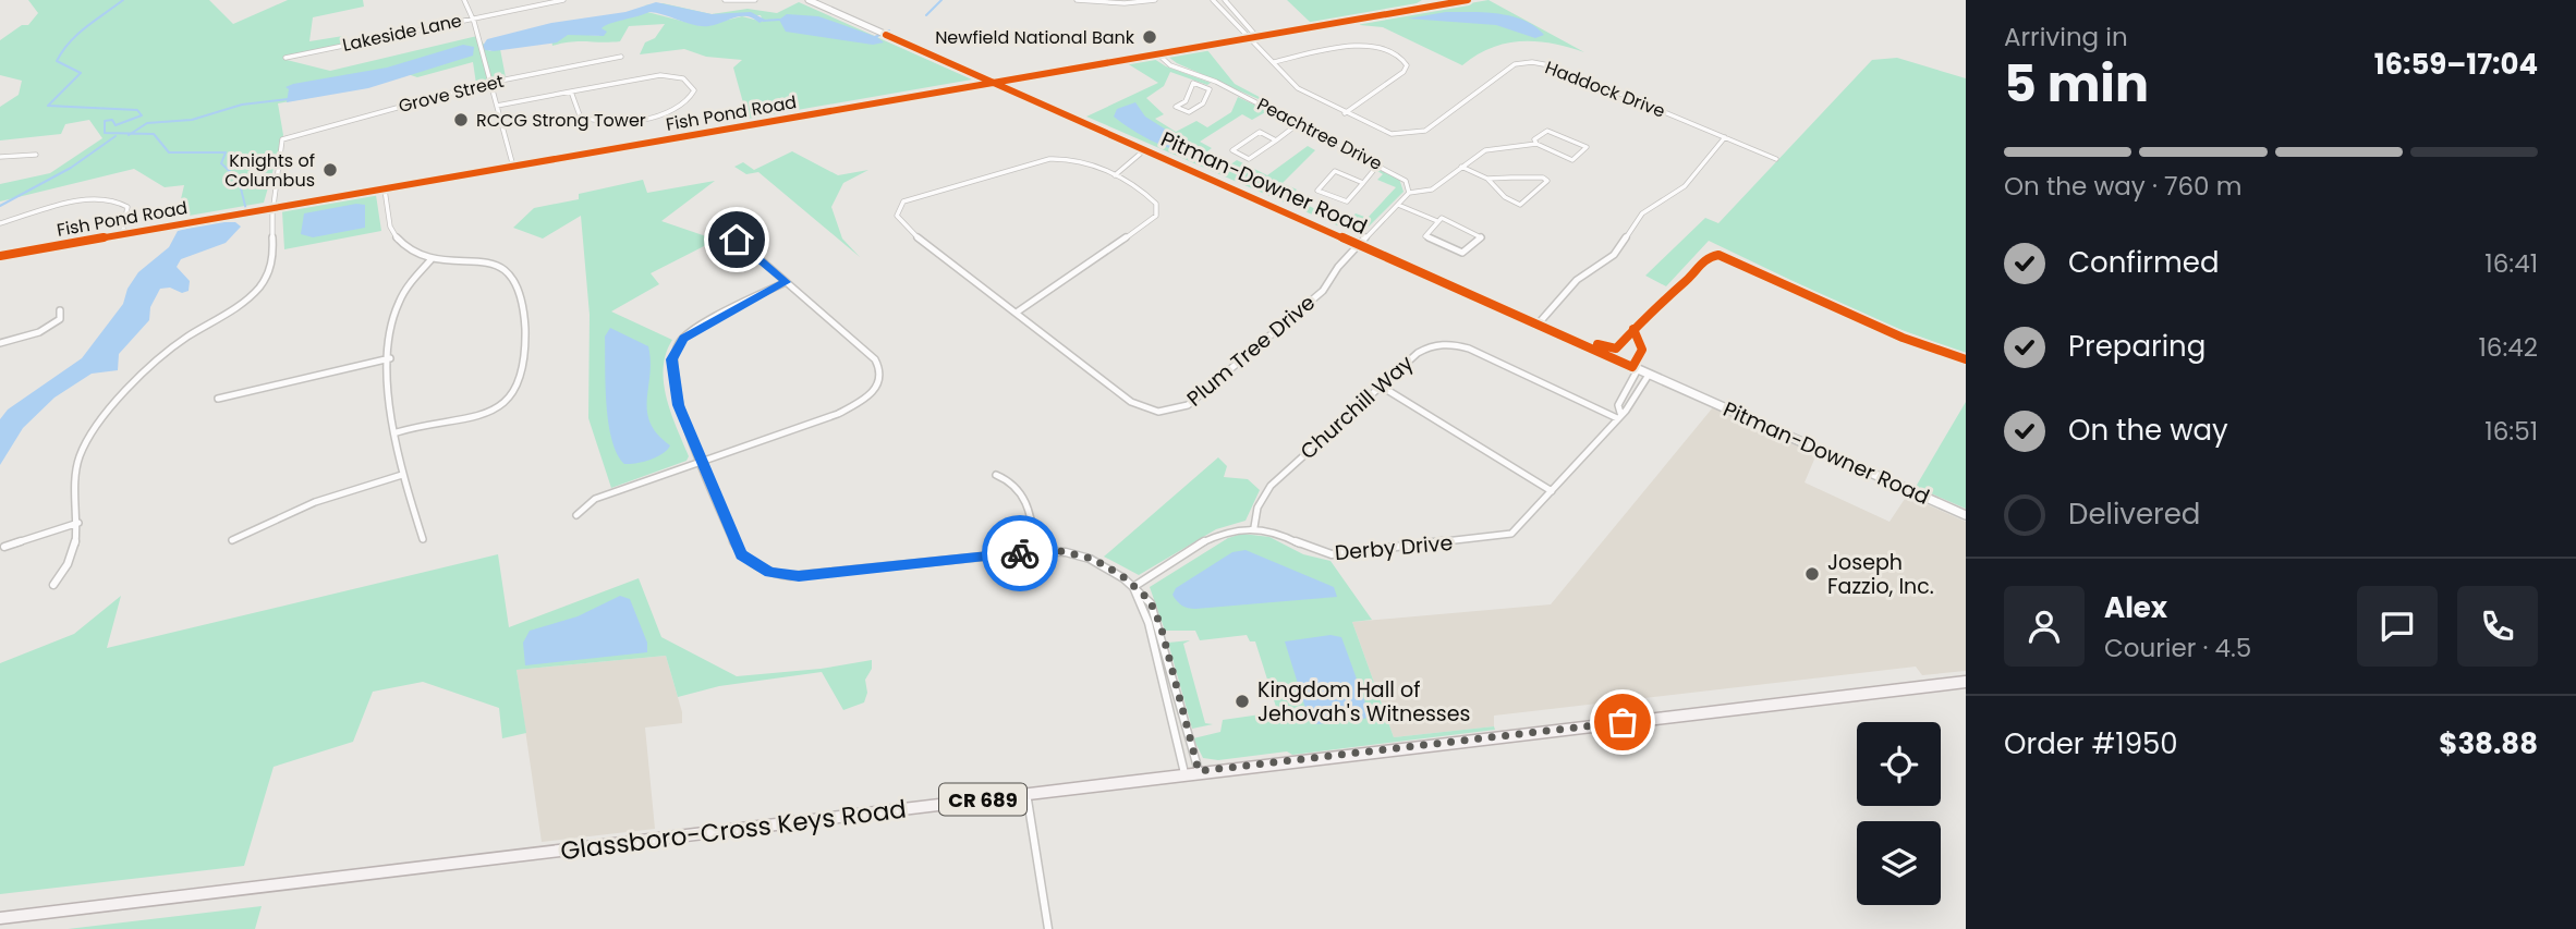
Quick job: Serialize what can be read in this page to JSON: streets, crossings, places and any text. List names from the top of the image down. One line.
{"streets":{"main road":["CR 689","Glassboro-Cross Keys Road"],"street":["Lakeside Lane","Haddock Drive","Grove Street","Fish Pond Road","Peachtree Drive","Pitman-Downer Road","Plum Tree Drive","Churchill Way","Derby Drive"]},"crossings":[["Haddock Drive","Fish Pond Road"],["Grove Street","Fish Pond Road"],["Fish Pond Road","Peachtree Drive"],["Fish Pond Road","Pitman-Downer Road"],["Pitman-Downer Road","Plum Tree Drive"],["Pitman-Downer Road","Derby Drive"],["Churchill Way","Derby Drive"]],"places":["Newfield National Bank","RCCG Strong Tower","Knights of Columbus","Joseph Fazzio, Inc.","Kingdom Hall of Jehovah's Witnesses"],"page":{"heading":["5 min","Arriving in","16:59–17:04"],"panel":["Alex","Courier · 4.5","Order #1950","$38.88"],"bar":"On the way · 760 m","list":[["Confirmed","16:41"],["Preparing","16:42"],["On the way","16:51"],"Delivered"]}}
